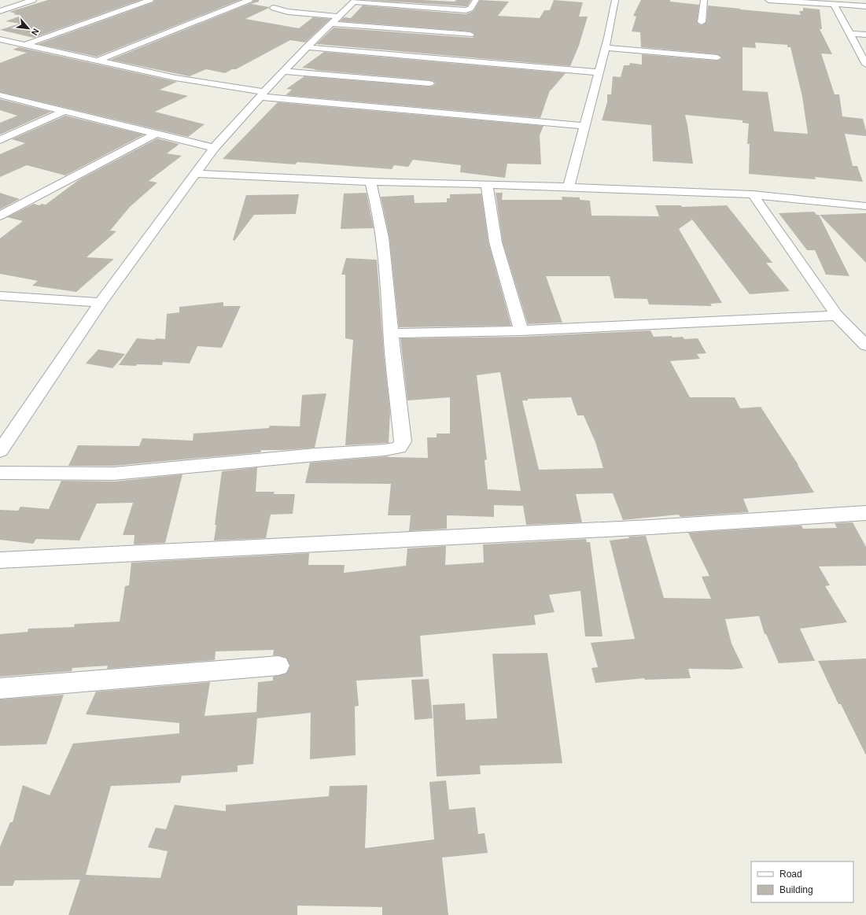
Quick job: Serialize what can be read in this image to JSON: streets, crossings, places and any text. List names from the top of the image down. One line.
{"legend":["Road","Building"],"north":"bottom right"}
